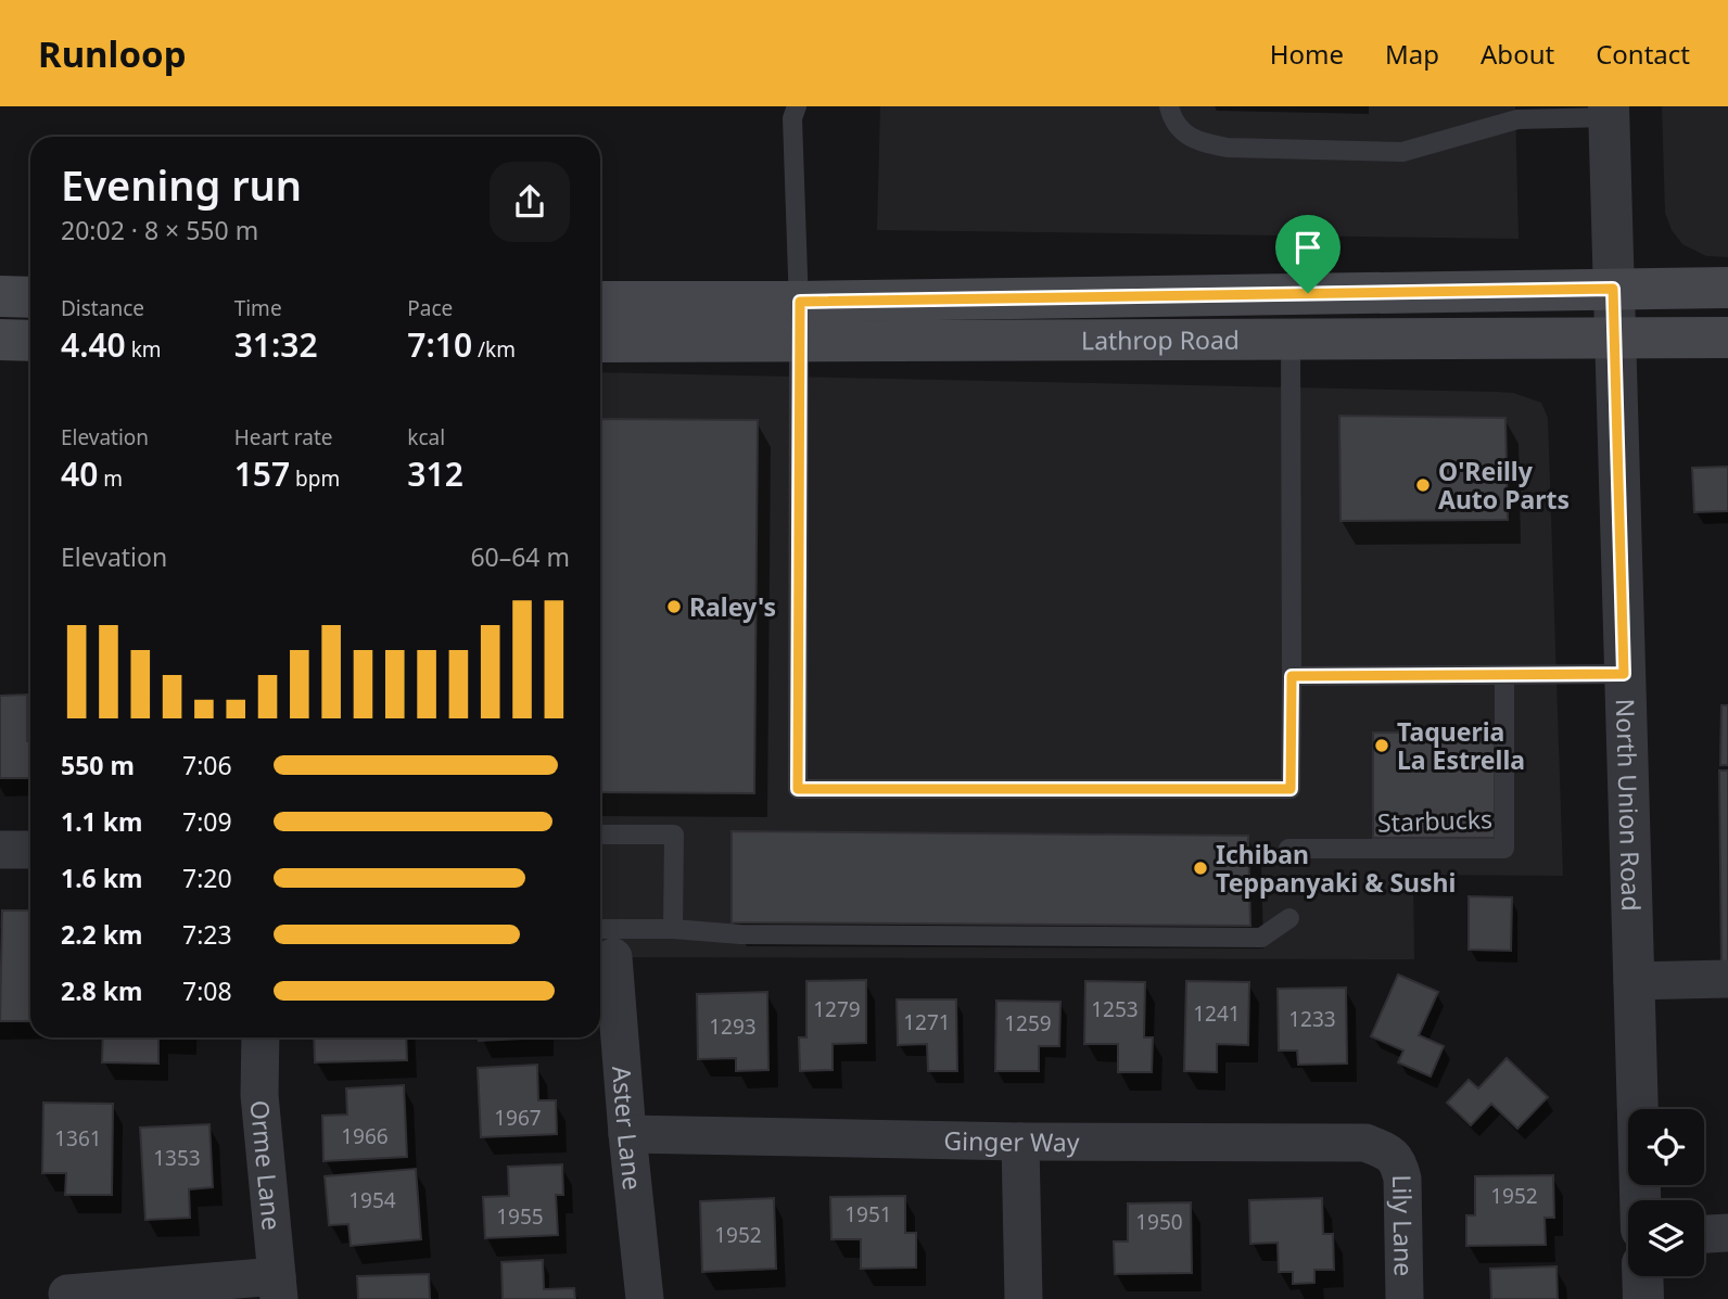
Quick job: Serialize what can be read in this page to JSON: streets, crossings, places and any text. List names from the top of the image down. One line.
{"streets":{"main road":["Lathrop Road"],"street":["North Union Road","Aster Lane","Ginger Way","Orme Lane","Lily Lane"],"lane":["Starbucks"]},"crossings":[["Lathrop Road","North Union Road"],["Aster Lane","Ginger Way"],["Ginger Way","Lily Lane"]],"places":["O'Reilly Auto Parts","Raley's","Taqueria La Estrella","Ichiban Teppanyaki & Sushi"],"house_numbers":["1279","1253","1241","1233","1271","1259","1293","1967","1966","1361","1353","1952","1954","1951","1955","1950","1952"],"page":{"header":"Runloop","nav":["Home","Map","About","Contact"],"heading":["Evening run","20:02 · 8 × 550 m"],"stats":[["Distance","4.40 km"],["Time","31:32"],["Pace","7:10 /km"],["Elevation","40 m"],["Heart rate","157 bpm"],["kcal","312"]],"chart":["Elevation","60–64 m"],"list":[{"name":"550 m","note":"7:06"},{"name":"1.1 km","note":"7:09"},{"name":"1.6 km","note":"7:20"},{"name":"2.2 km","note":"7:23"},{"name":"2.8 km","note":"7:08"}]}}
